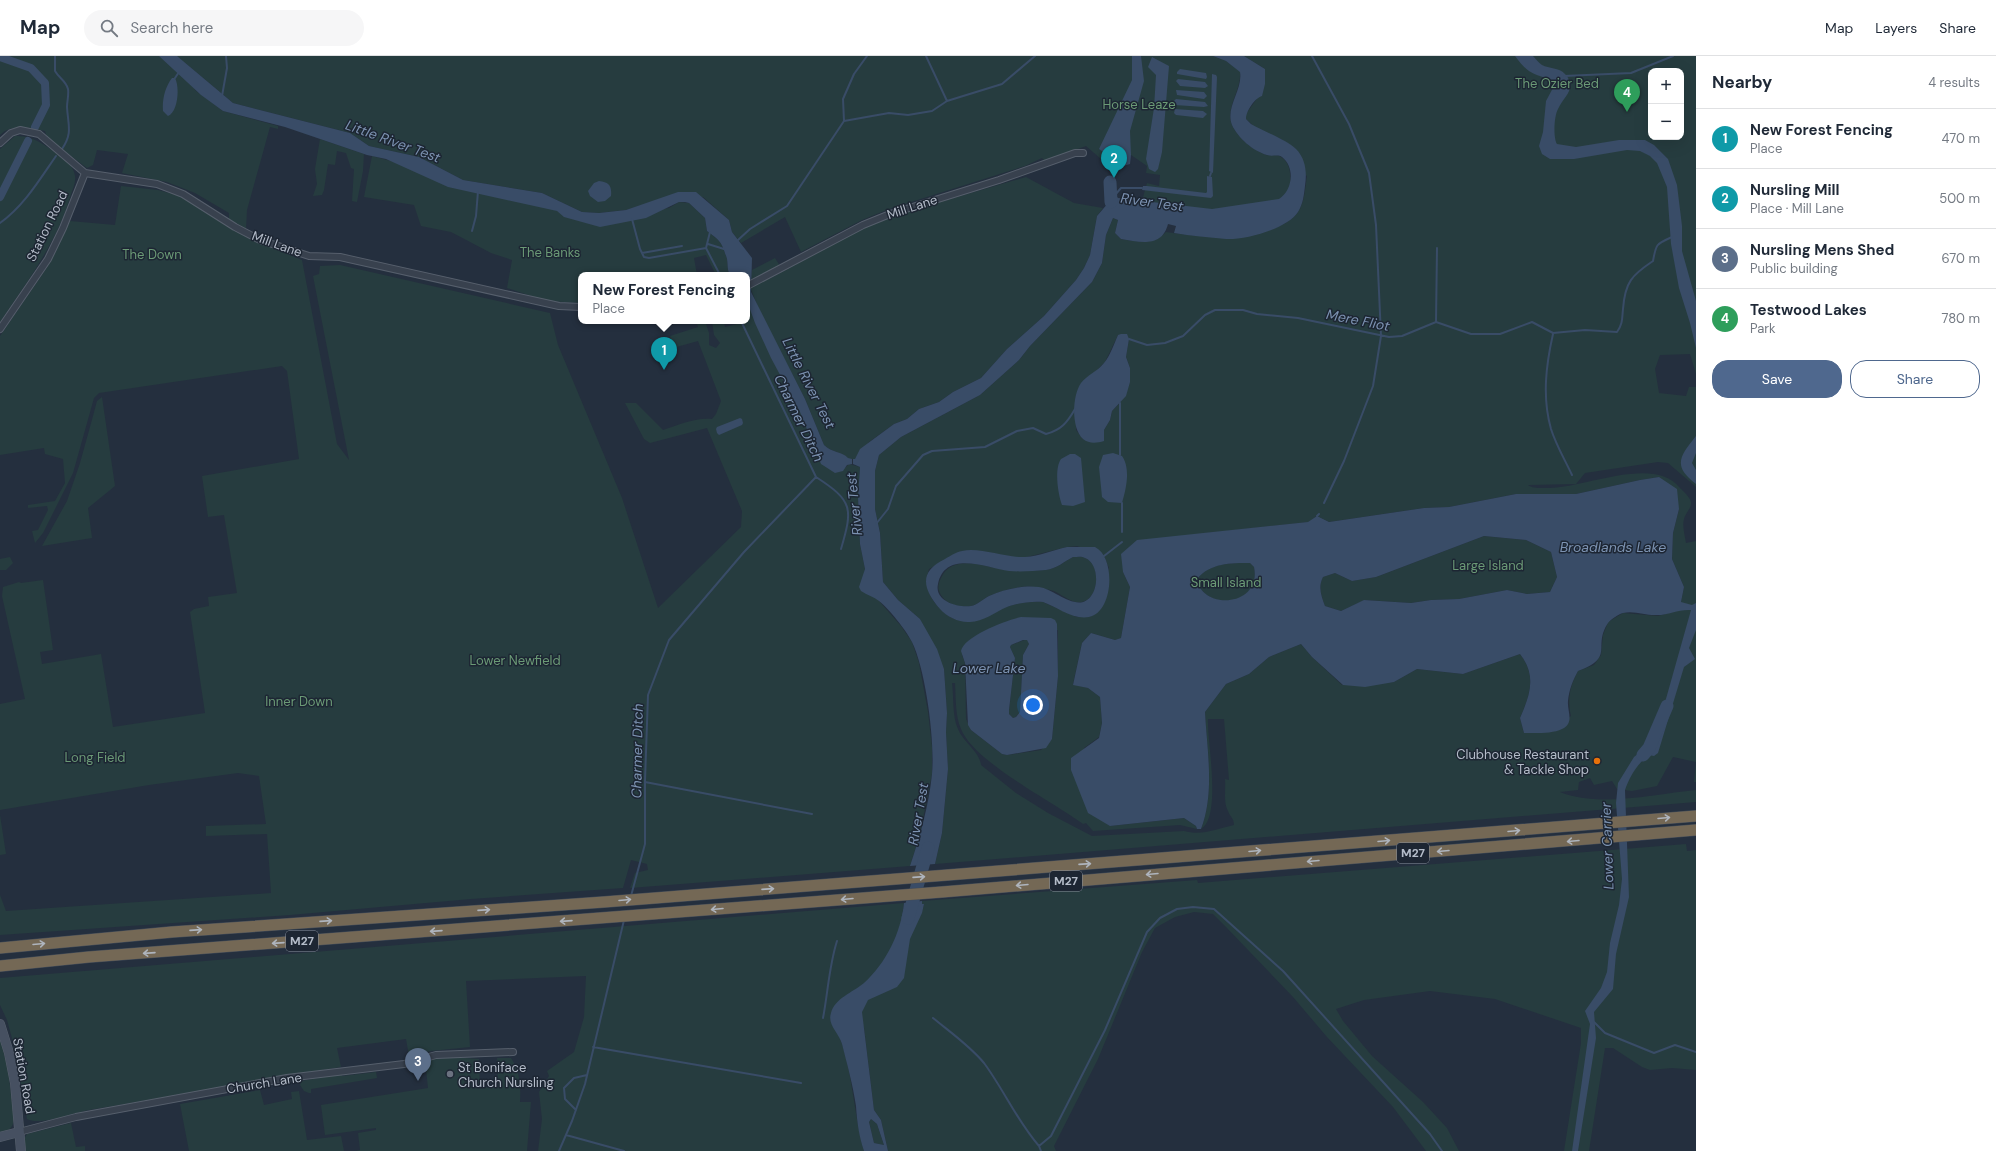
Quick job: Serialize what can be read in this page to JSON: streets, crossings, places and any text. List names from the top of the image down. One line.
{"streets":{"highway":["M27"],"street":["Mill Lane","Station Road","Church Lane"]},"crossings":[["Mill Lane","Station Road"],["Station Road","Church Lane"]],"water":["Little River Test","River Test","Mere Fliot","Charmer Ditch","Broadlands Lake","Lower Lake","Lower Carrier"],"parks":["The Ozier Bed","Horse Leaze","The Banks","The Down","Large Island","Small Island","Lower Newfield","Inner Down","Long Field"],"places":["Clubhouse Restaurant & Tackle Shop","St Boniface Church Nursling"],"page":{"header":"Map","search":"Search here","nav":["Map","Layers","Share"],"heading":["Nearby","4 results"],"map_buttons":["+","−"],"pins":["4","2","1","3"],"list":[{"mark":"1","name":"New Forest Fencing","note":"Place","value":"470 m"},{"mark":"2","name":"Nursling Mill","note":"Place · Mill Lane","value":"500 m"},{"mark":"3","name":"Nursling Mens Shed","note":"Public building","value":"670 m"},{"mark":"4","name":"Testwood Lakes","note":"Park","value":"780 m"}],"popup":["New Forest Fencing","Place"],"buttons":["Save","Share"]}}
